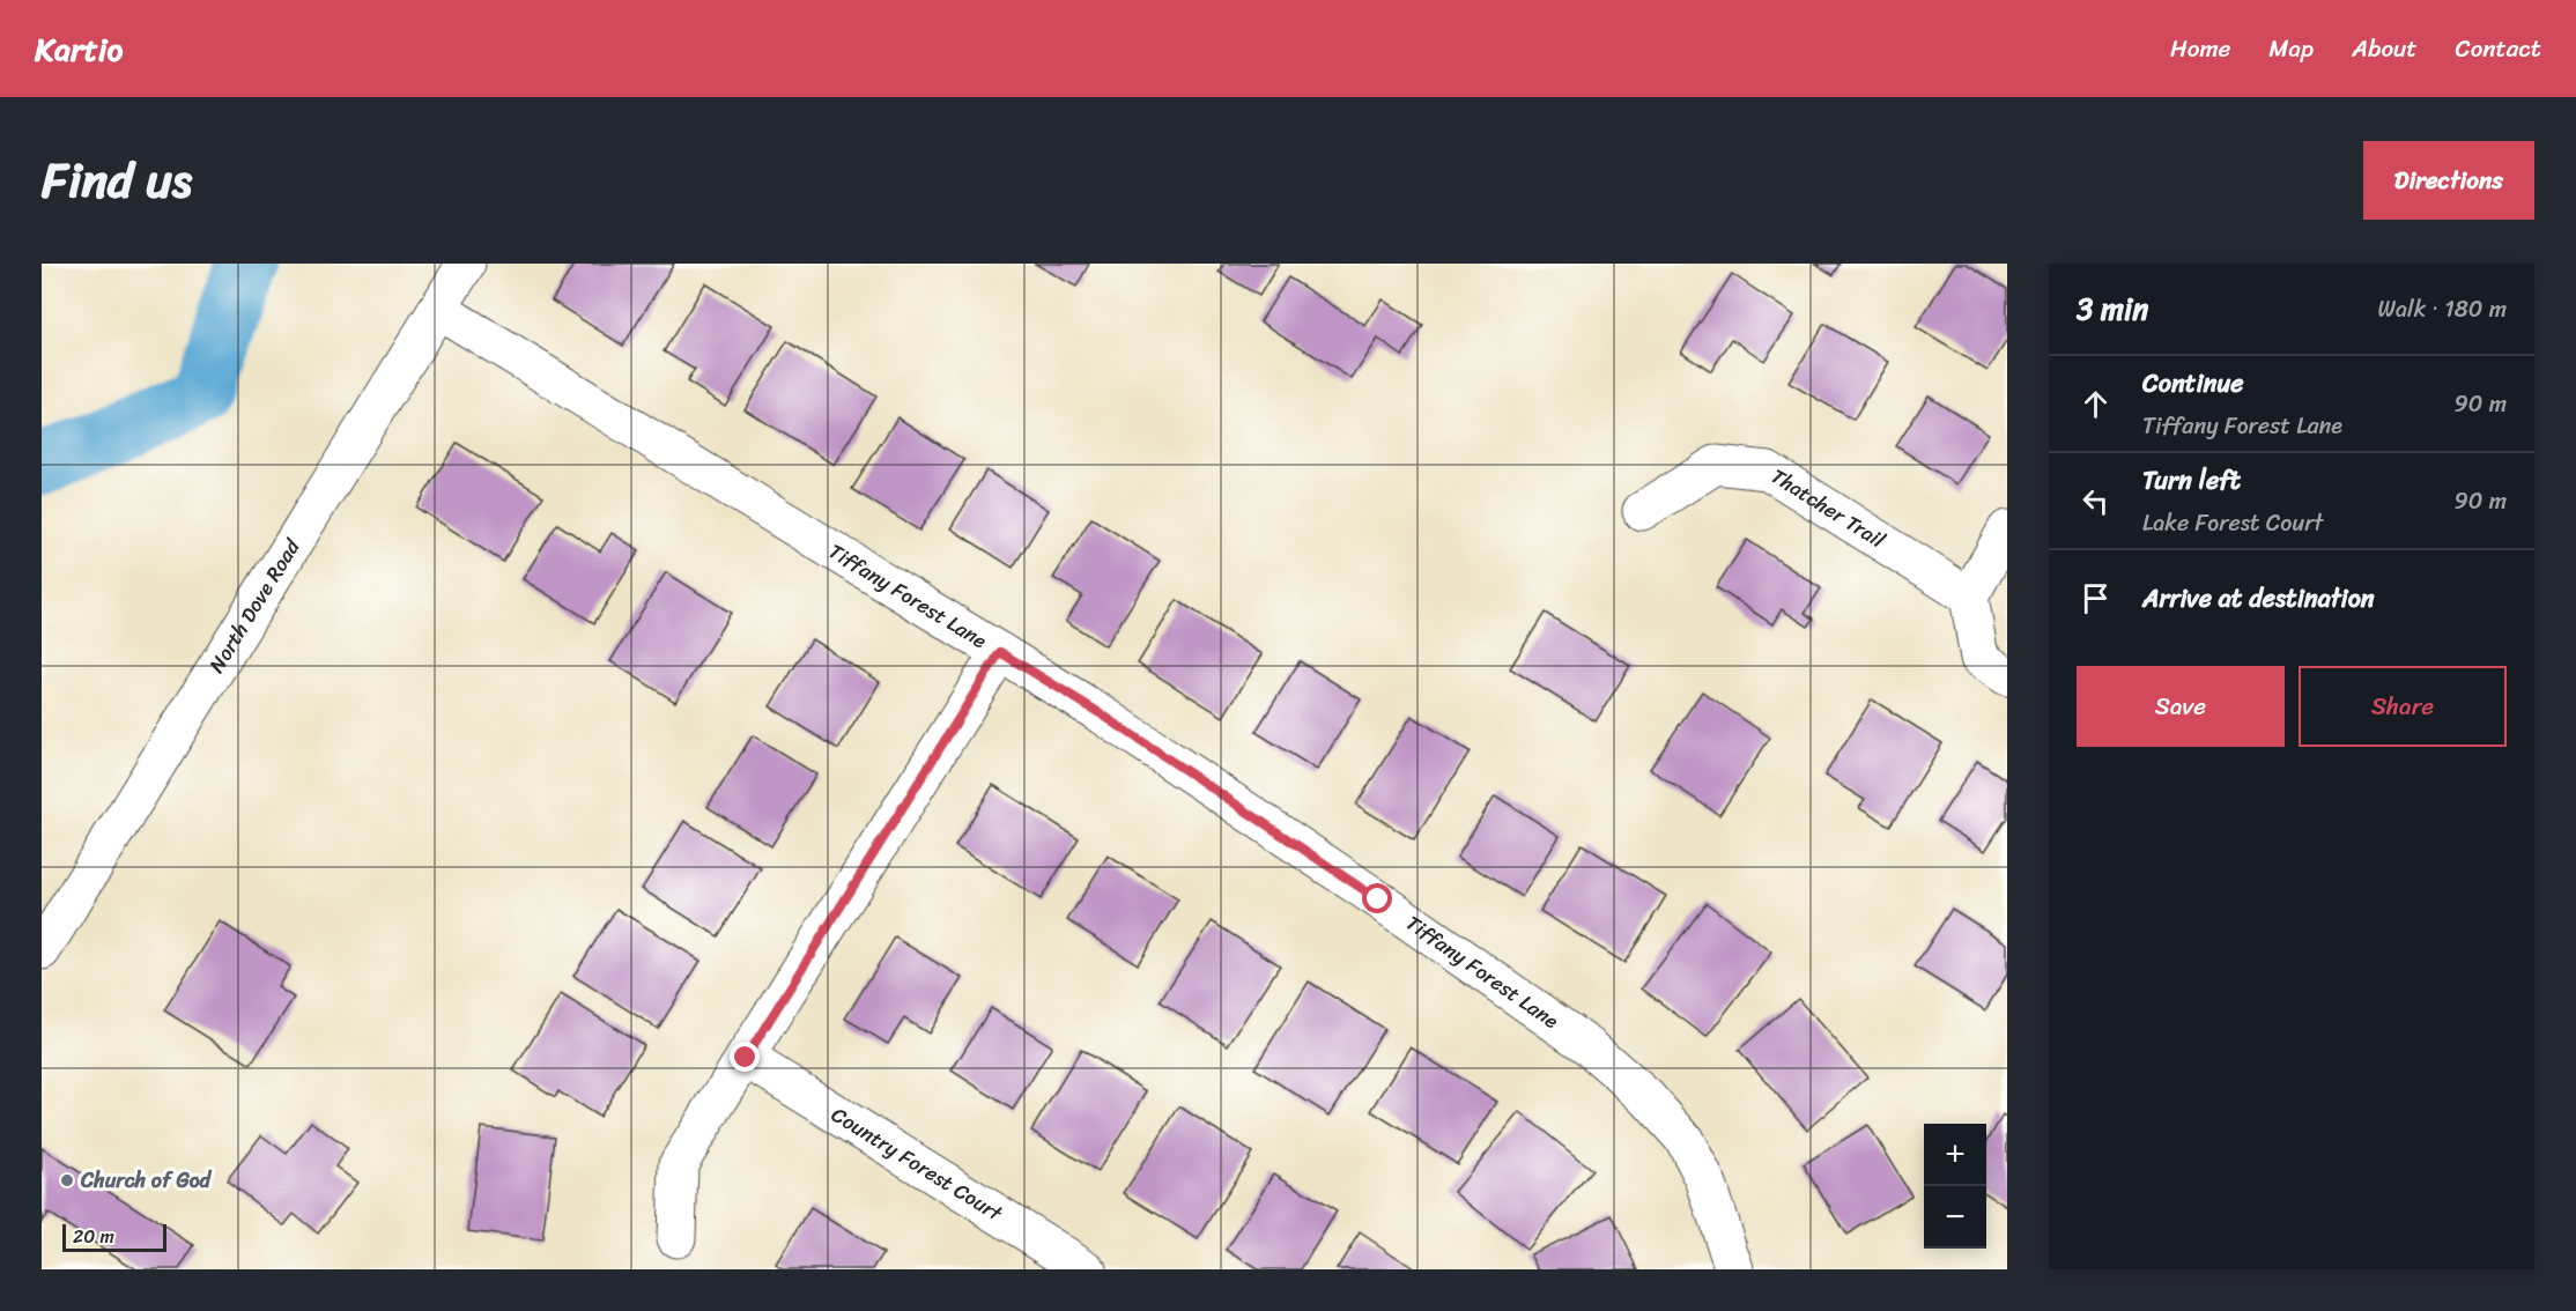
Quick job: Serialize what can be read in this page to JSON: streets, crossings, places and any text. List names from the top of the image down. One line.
{"streets":{"street":["Thatcher Trail","Tiffany Forest Lane","North Dove Road","Country Forest Court"]},"crossings":[["Tiffany Forest Lane","North Dove Road"]],"places":["Church of God"],"scale_bar":"20 m","page":{"header":"Kartio","nav":["Home","Map","About","Contact"],"title":"Find us","buttons":["Directions",["Save","Share"]],"heading":["3 min","Walk · 180 m"],"list":[["Continue","Tiffany Forest Lane","90 m"],["Turn left","Lake Forest Court","90 m"],"Arrive at destination"],"map_buttons":["+","−"],"scale":"20 m"}}
